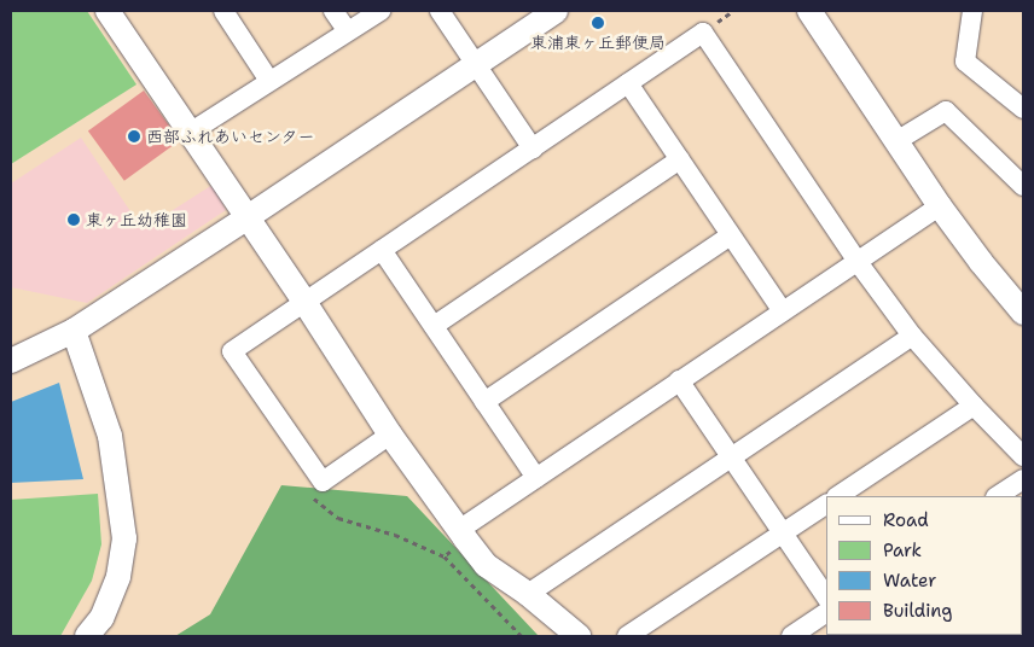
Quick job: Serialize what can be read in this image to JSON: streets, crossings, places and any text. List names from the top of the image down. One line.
{"places":["東浦東ヶ丘郵便局","西部ふれあいセンター","東ヶ丘幼稚園"],"legend":["Road","Park","Water","Building"]}
